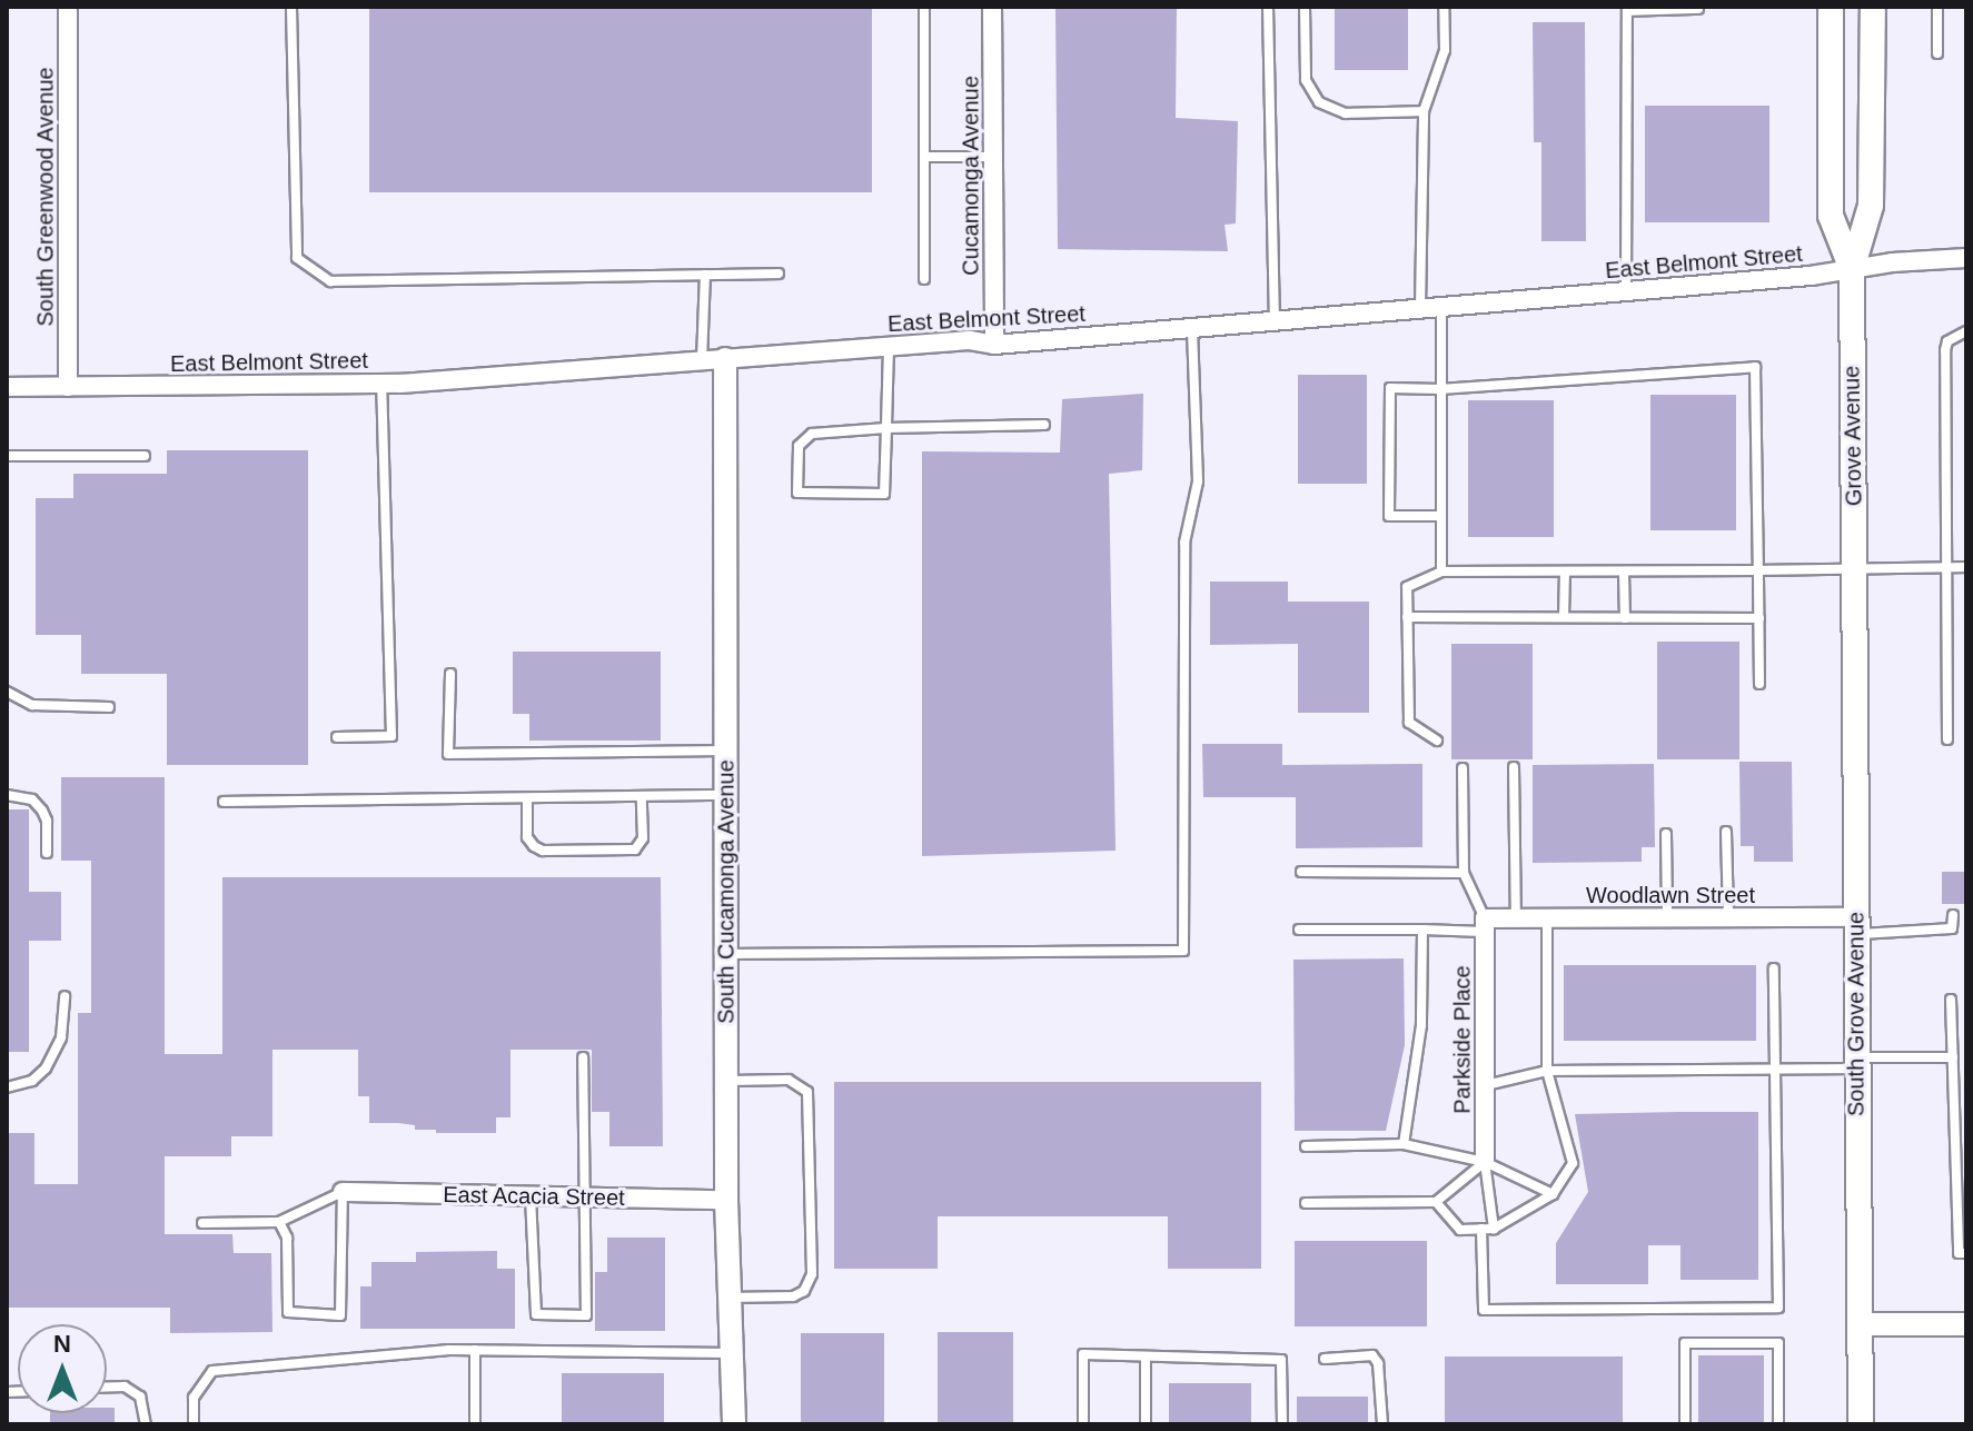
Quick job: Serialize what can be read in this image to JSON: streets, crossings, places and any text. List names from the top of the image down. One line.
{"streets":{"main road":["Grove Avenue","South Grove Avenue"],"street":["Cucamonga Avenue","South Greenwood Avenue","East Belmont Street","South Cucamonga Avenue","Woodlawn Street","Parkside Place","East Acacia Street"]},"crossings":[["Cucamonga Avenue","East Belmont Street"],["South Greenwood Avenue","East Belmont Street"],["East Belmont Street","Grove Avenue"],["East Belmont Street","South Cucamonga Avenue"],["Grove Avenue","South Grove Avenue"],["South Cucamonga Avenue","East Acacia Street"],["Woodlawn Street","South Grove Avenue"],["Woodlawn Street","Parkside Place"]],"north":"top"}
